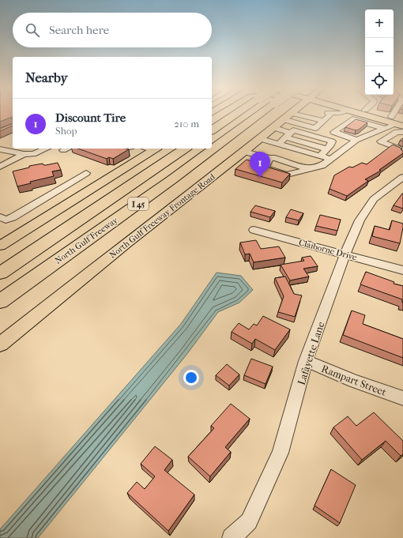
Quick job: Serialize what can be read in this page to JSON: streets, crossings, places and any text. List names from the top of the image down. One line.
{"streets":{"highway":["I 45","North Gulf Freeway"],"main road":["North Gulf Freeway Frontage Road"],"street":["Claiborne Drive","Lafayette Lane","Rampart Street"]},"crossings":[["Claiborne Drive","Lafayette Lane"],["Lafayette Lane","Rampart Street"]],"page":{"map_buttons":["+","−"],"search":"Search here","heading":"Nearby","list":[{"mark":"1","name":"Discount Tire","note":"Shop","value":"210 m"}],"pins":"1"}}
